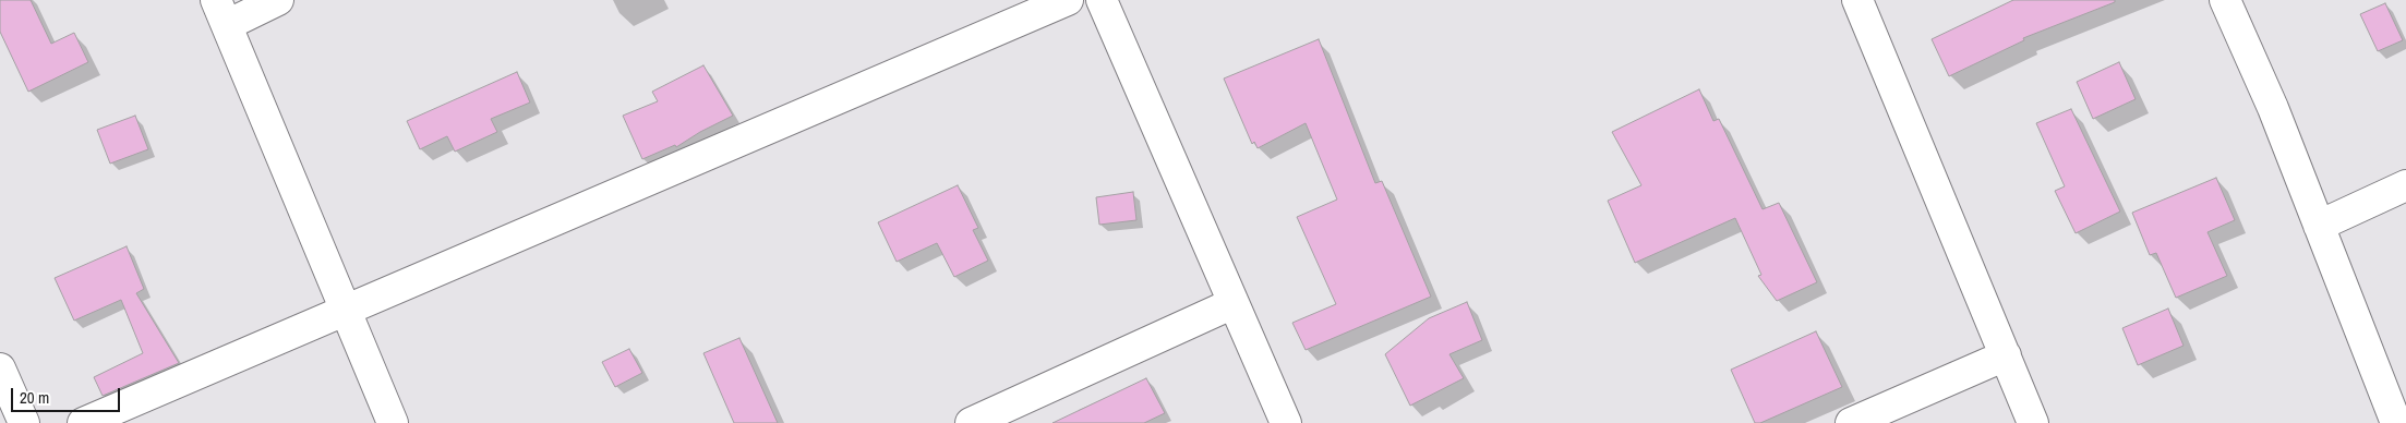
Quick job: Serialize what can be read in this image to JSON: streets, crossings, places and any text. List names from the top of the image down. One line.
{"scale_bar":"20 m"}
